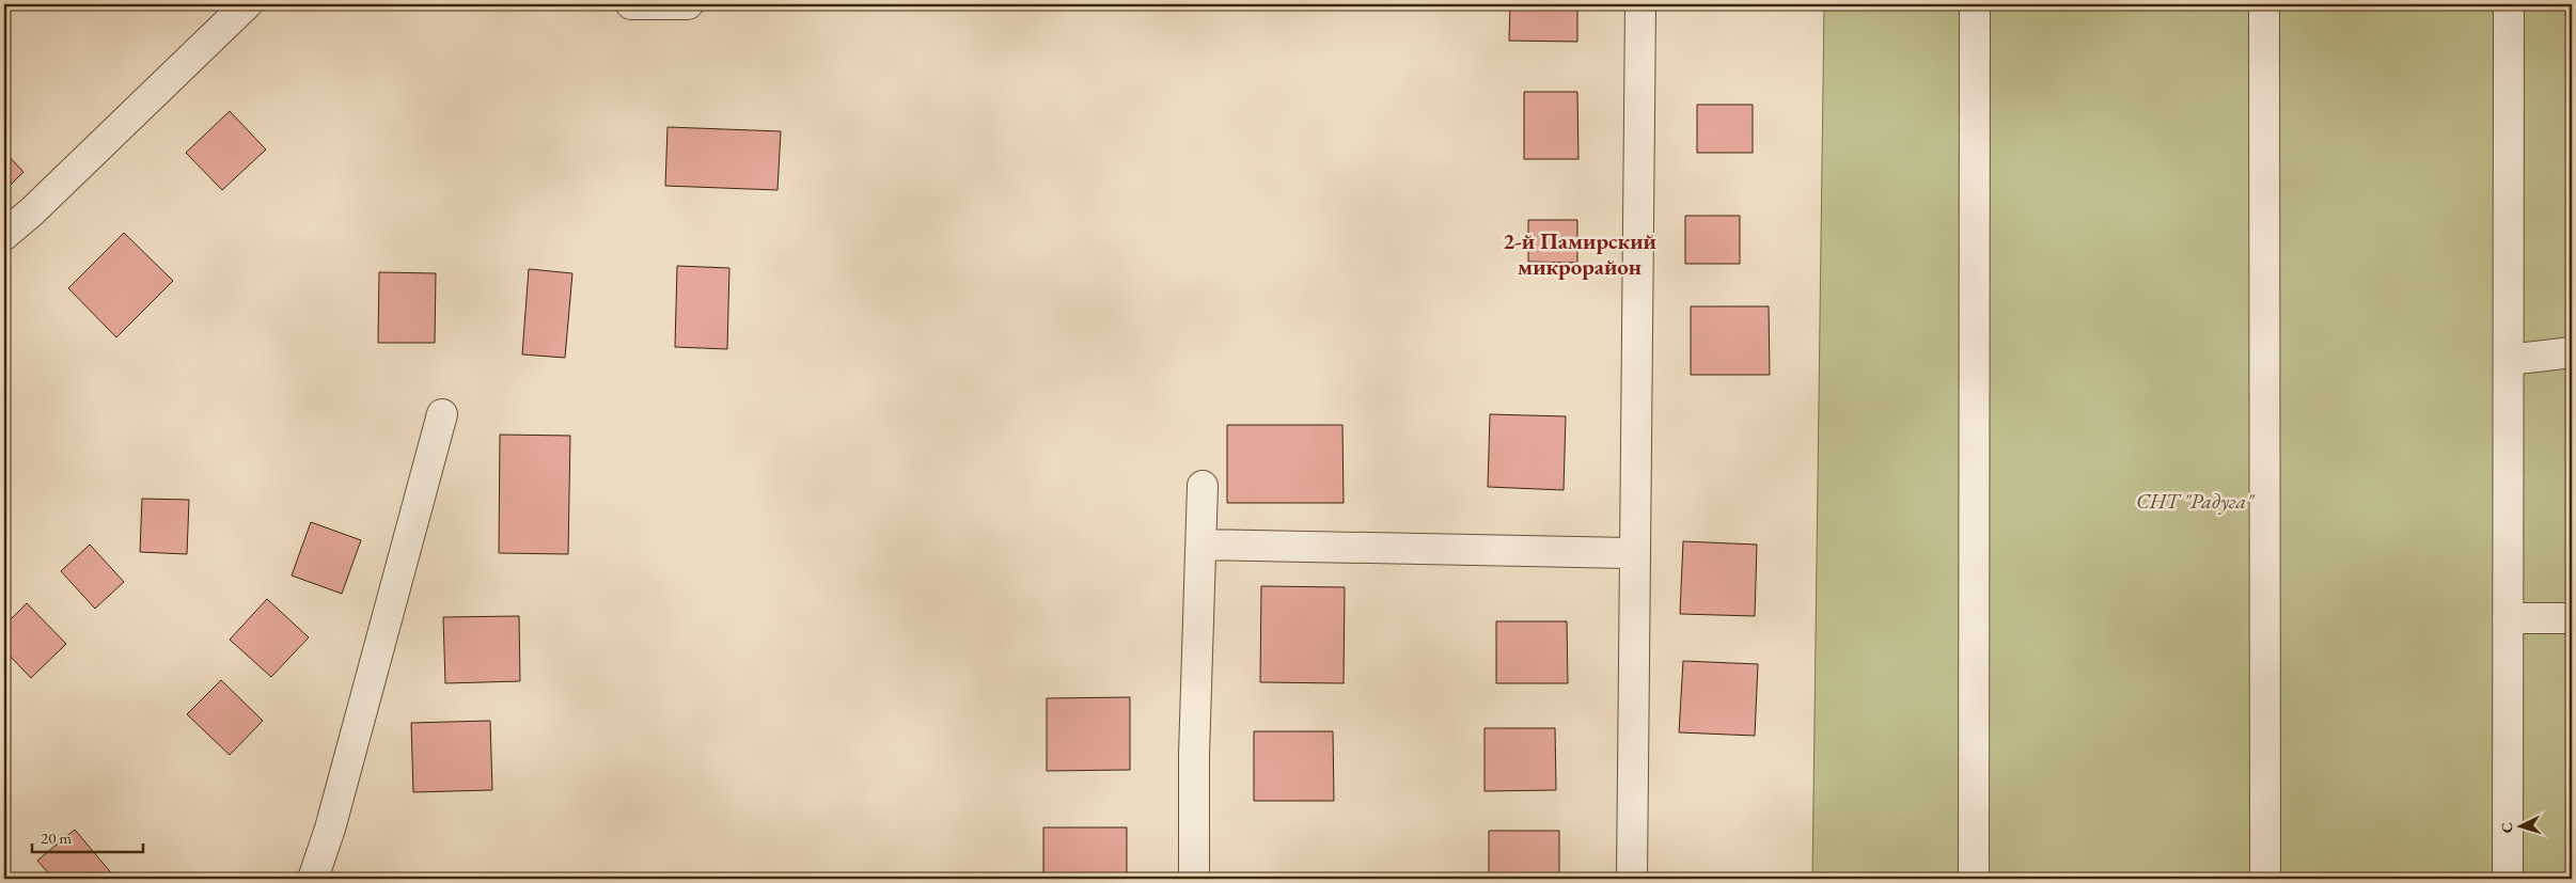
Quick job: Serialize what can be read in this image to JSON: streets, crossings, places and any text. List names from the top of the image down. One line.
{"districts":["2-й Памирский микрорайон"],"parks":["СНТ \"Радуга\""],"scale_bar":"20 m","north":"left"}
